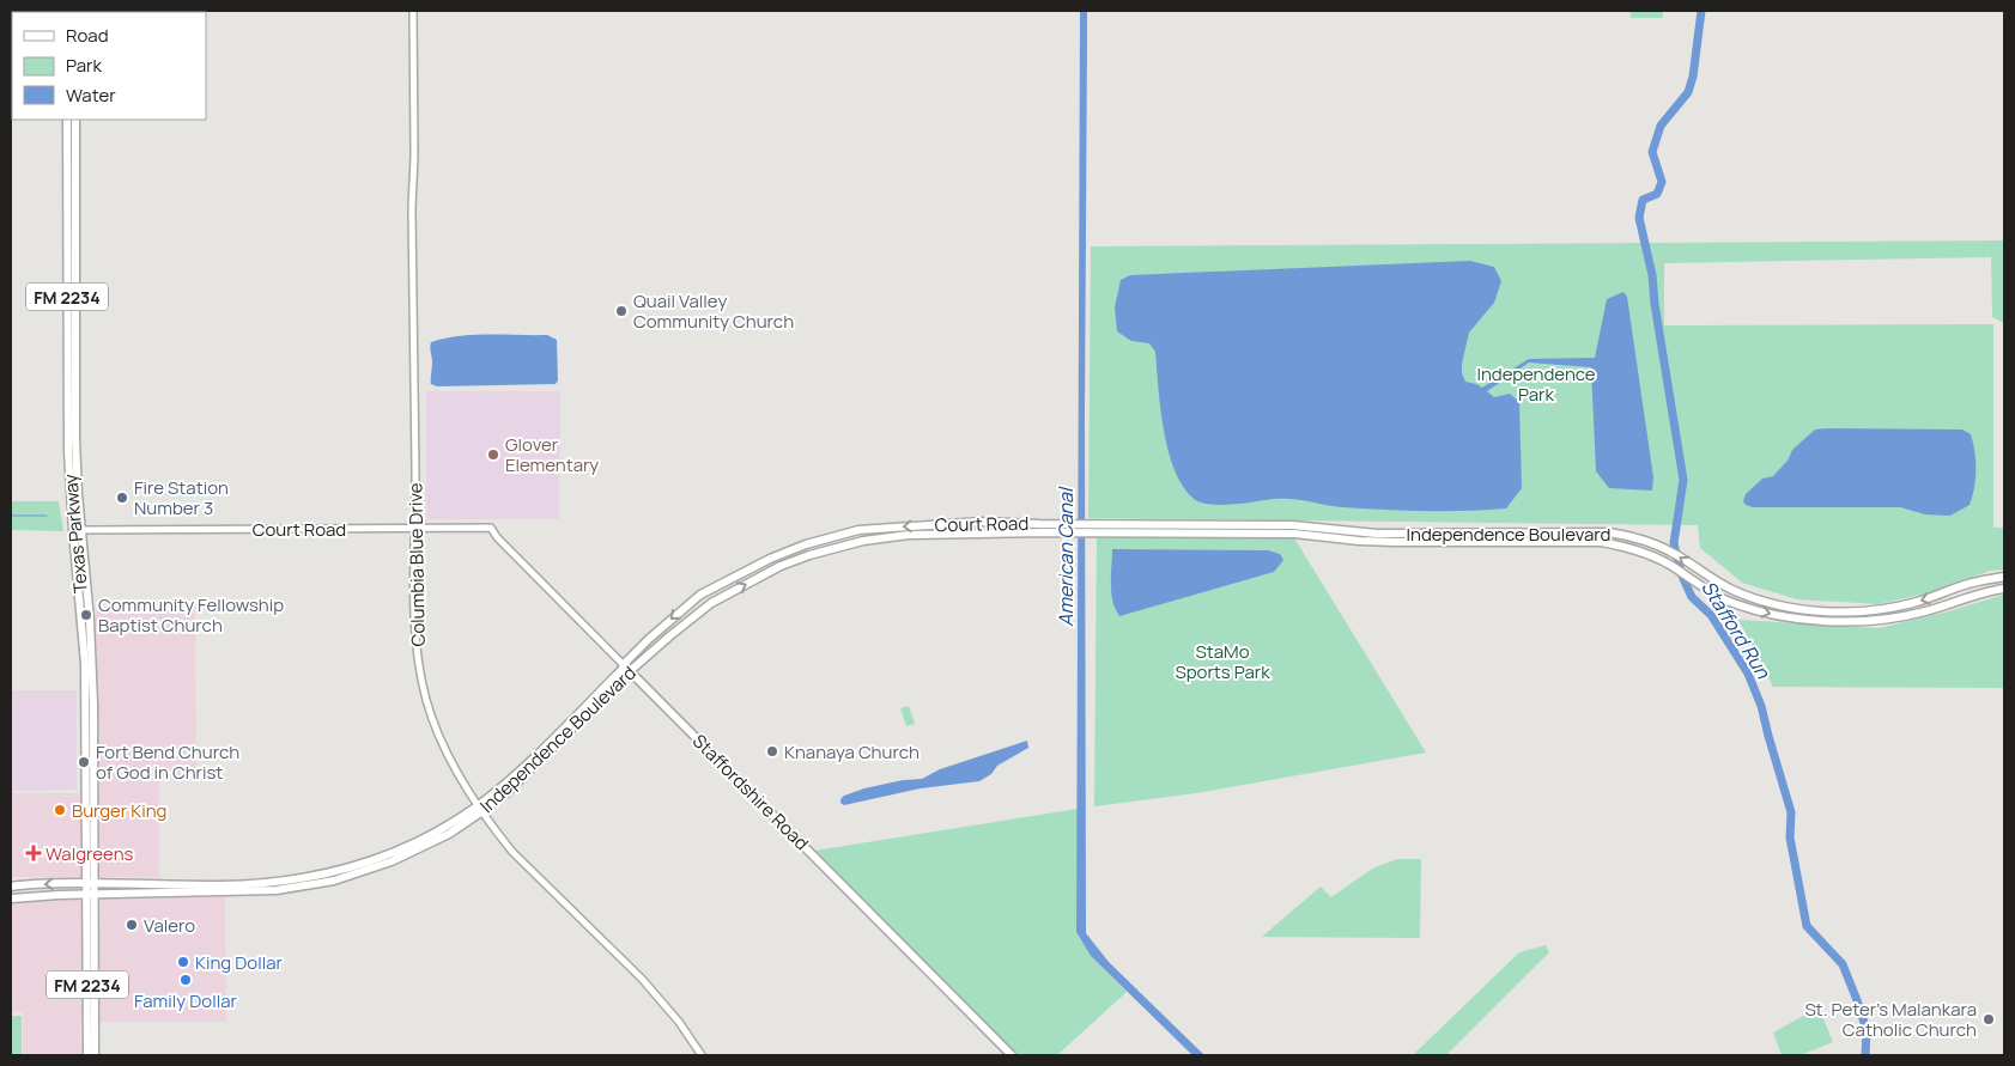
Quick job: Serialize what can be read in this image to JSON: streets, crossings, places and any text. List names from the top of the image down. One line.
{"streets":{"main road":["FM 2234","Court Road","Texas Parkway","Independence Boulevard","Staffordshire Road"],"street":["Columbia Blue Drive"]},"crossings":[["Court Road","Texas Parkway"],["Court Road","Independence Boulevard"],["Court Road","Columbia Blue Drive"],["Court Road","Staffordshire Road"],["Texas Parkway","Independence Boulevard"],["Independence Boulevard","Columbia Blue Drive"],["Independence Boulevard","Staffordshire Road"]],"water":["American Canal","Stafford Run"],"parks":["Independence Park","StaMo Sports Park"],"places":{"other":["Quail Valley Community Church","Glover Elementary","Fire Station Number 3","Community Fellowship Baptist Church","Knanaya Church","Fort Bend Church of God in Christ","Burger King","Valero","King Dollar","Family Dollar","St. Peter's Malankara Catholic Church"],"health":["Walgreens"]},"legend":["Road","Park","Water"]}
